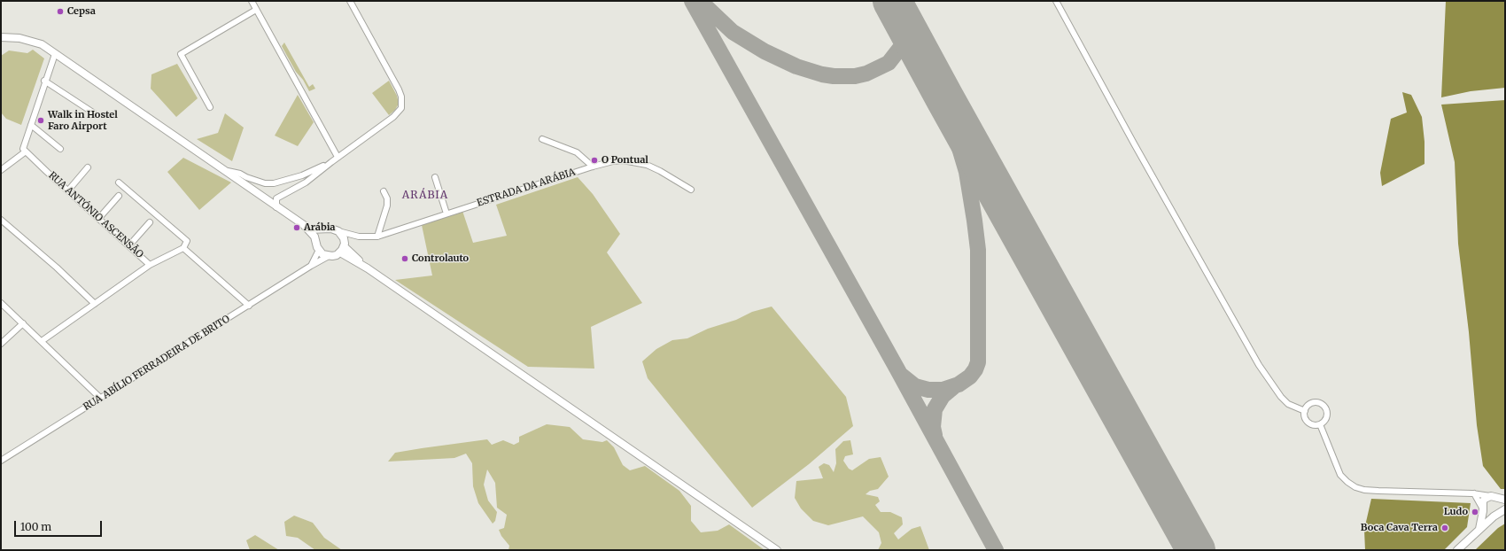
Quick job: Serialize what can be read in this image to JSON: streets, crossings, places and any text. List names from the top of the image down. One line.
{"streets":{"street":["ESTRADA DA ARÁBIA","RUA ANTÓNIO ASCENSÃO","RUA ABÍLIO FERRADEIRA DE BRITO"]},"districts":["ARÁBIA"],"places":["Cepsa","Walk in Hostel Faro Airport","O Pontual","Arábia","Controlauto","Ludo","Boca Cava Terra"],"scale_bar":"100 m"}
